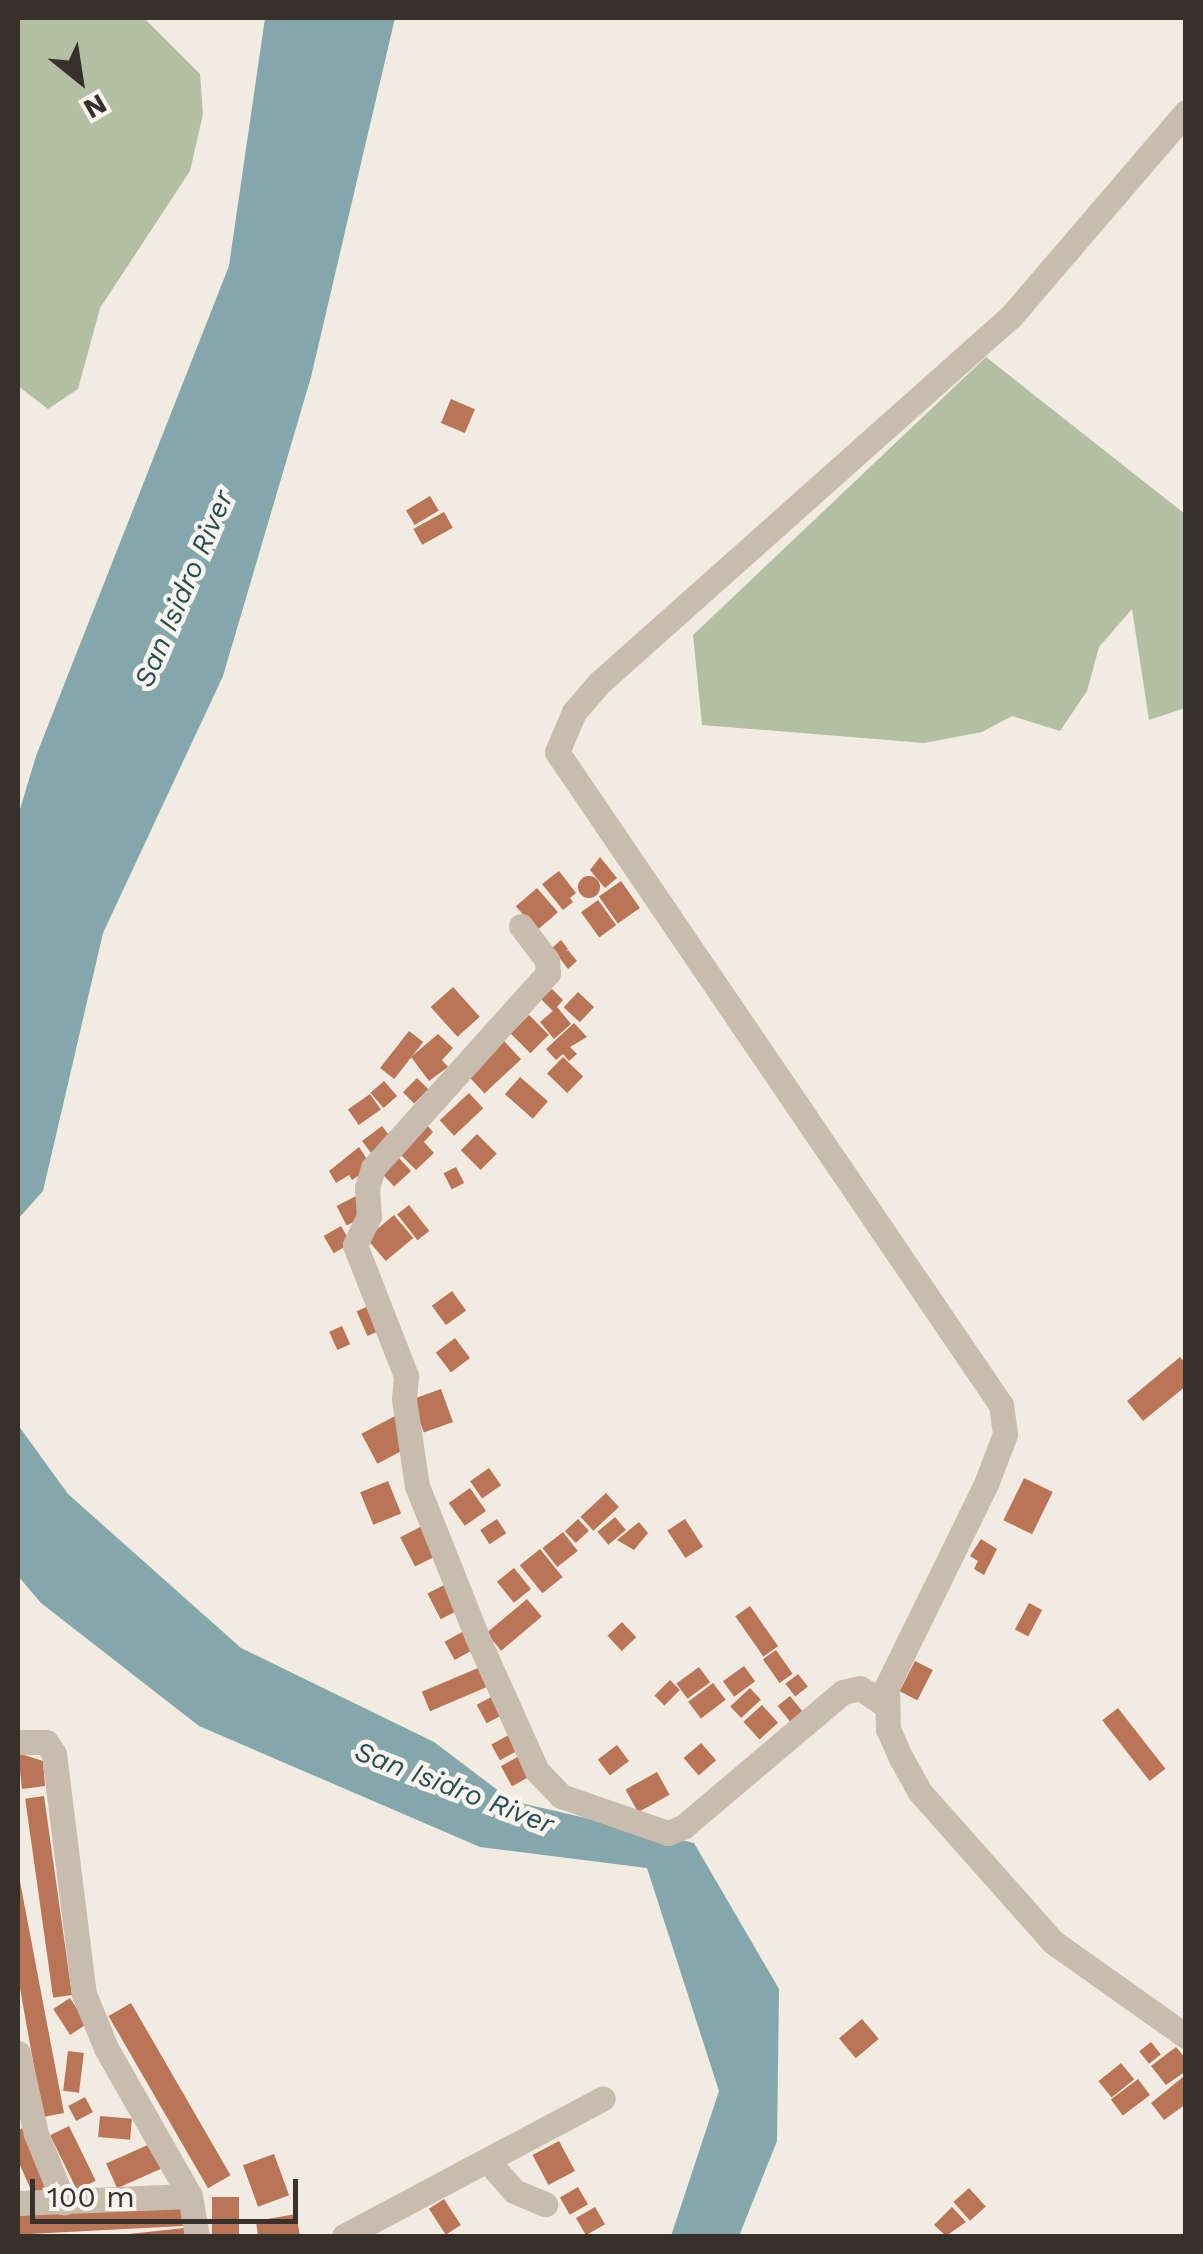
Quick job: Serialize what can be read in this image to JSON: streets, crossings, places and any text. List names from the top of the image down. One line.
{"water":["San Isidro River"],"scale_bar":"100 m","north":"bottom right"}
